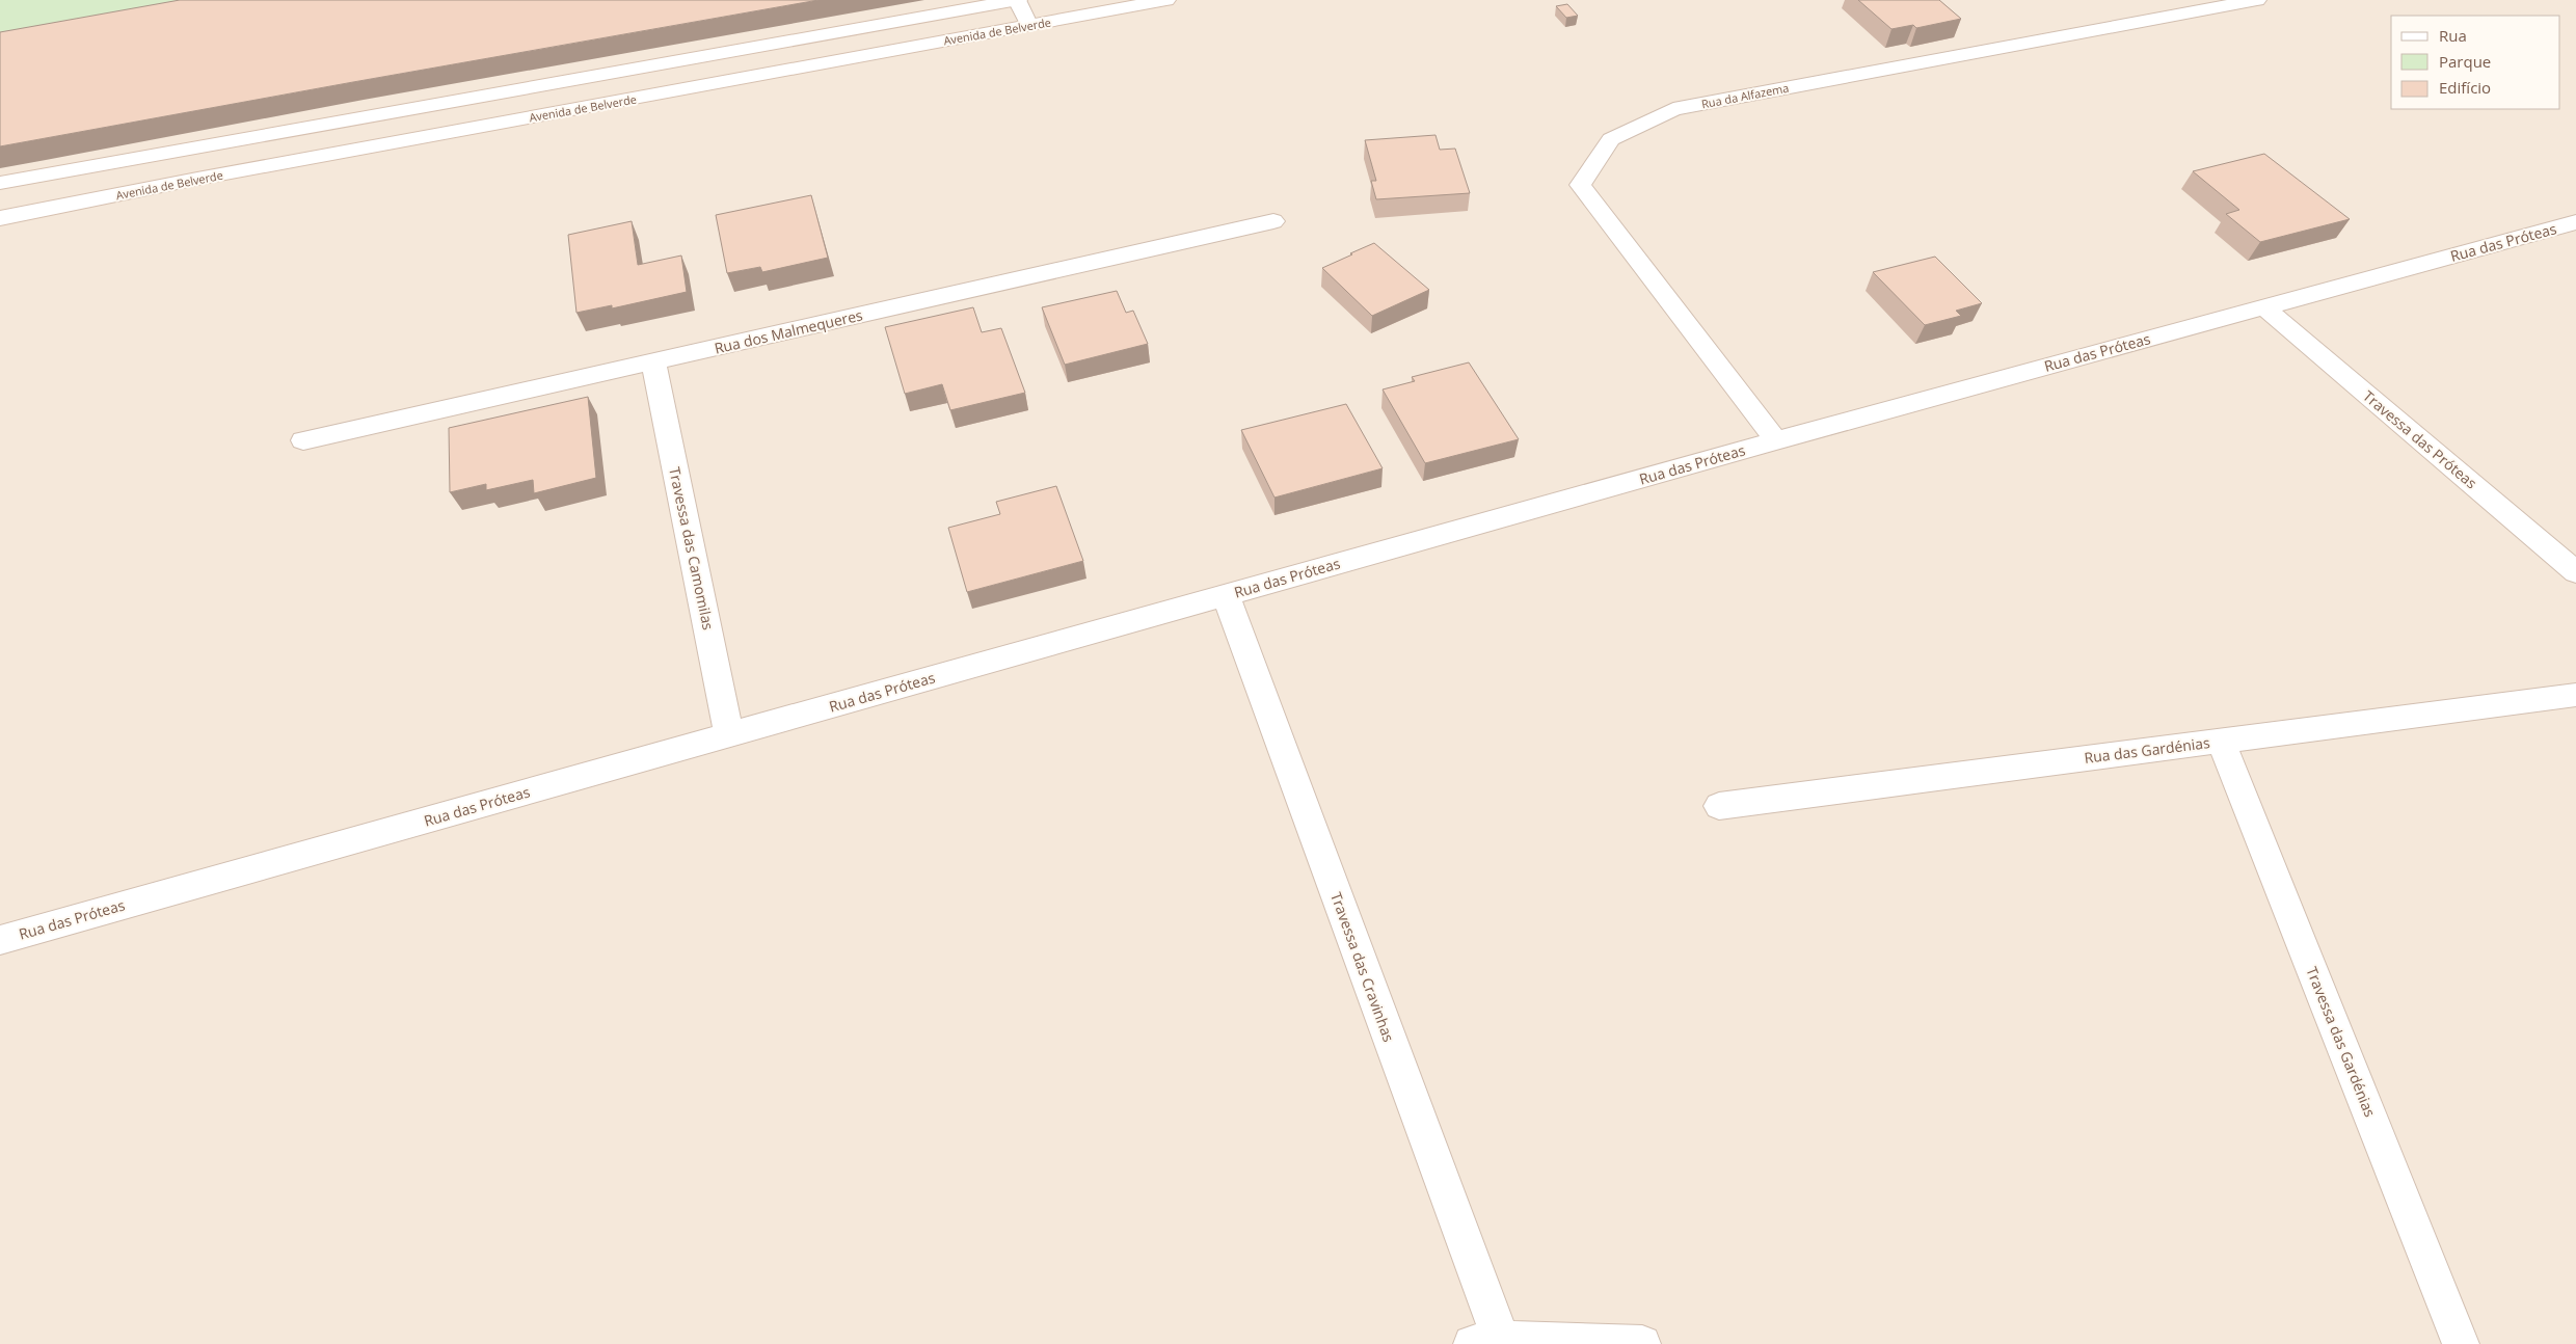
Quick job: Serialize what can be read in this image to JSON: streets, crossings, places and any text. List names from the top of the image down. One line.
{"streets":{"street":["Avenida de Belverde","Rua da Alfazema","Rua das Próteas","Rua dos Malmequeres","Travessa das Próteas","Travessa das Camomilas","Rua das Gardénias","Travessa das Cravinhas","Travessa das Gardénias"]},"crossings":[["Rua da Alfazema","Rua das Próteas"],["Rua das Próteas","Travessa das Próteas"],["Rua das Próteas","Travessa das Camomilas"],["Rua das Próteas","Travessa das Cravinhas"],["Rua dos Malmequeres","Travessa das Camomilas"],["Rua das Gardénias","Travessa das Gardénias"]],"legend":["Rua","Parque","Edifício"]}
